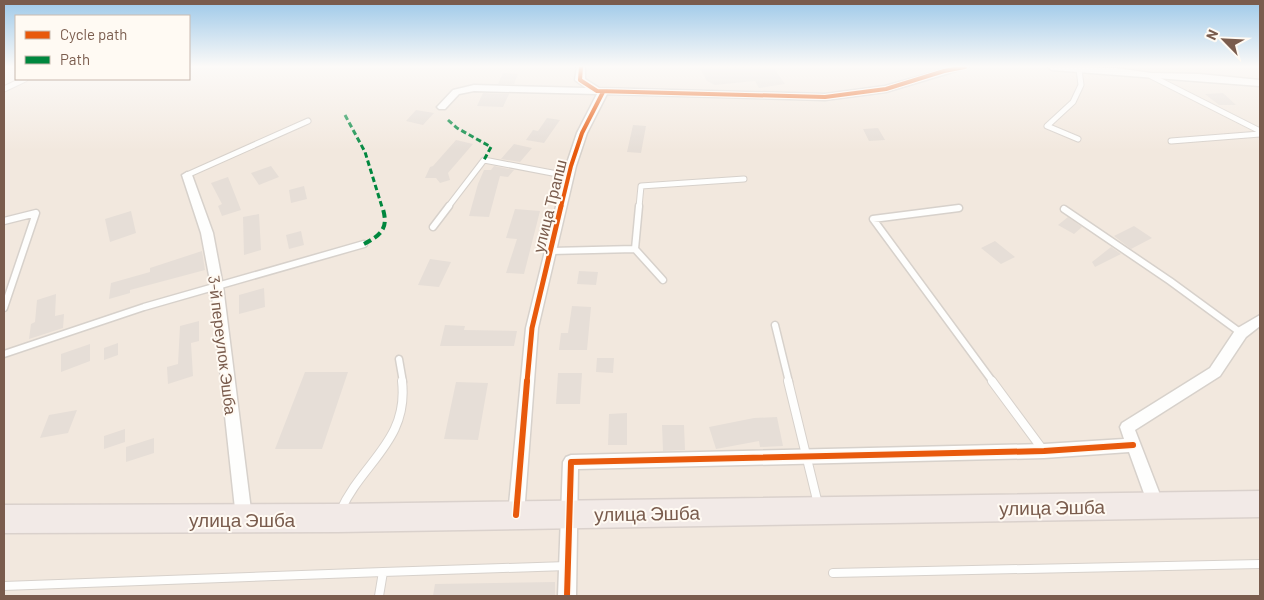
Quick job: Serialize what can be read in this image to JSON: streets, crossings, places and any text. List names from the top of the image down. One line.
{"streets":{"highway":["улица Эшба"],"street":["улица Трапш","3-й переулок Эшба"]},"crossings":[["улица Трапш","улица Эшба"],["3-й переулок Эшба","улица Эшба"]],"legend":["Cycle path","Path"],"north":"top left"}
